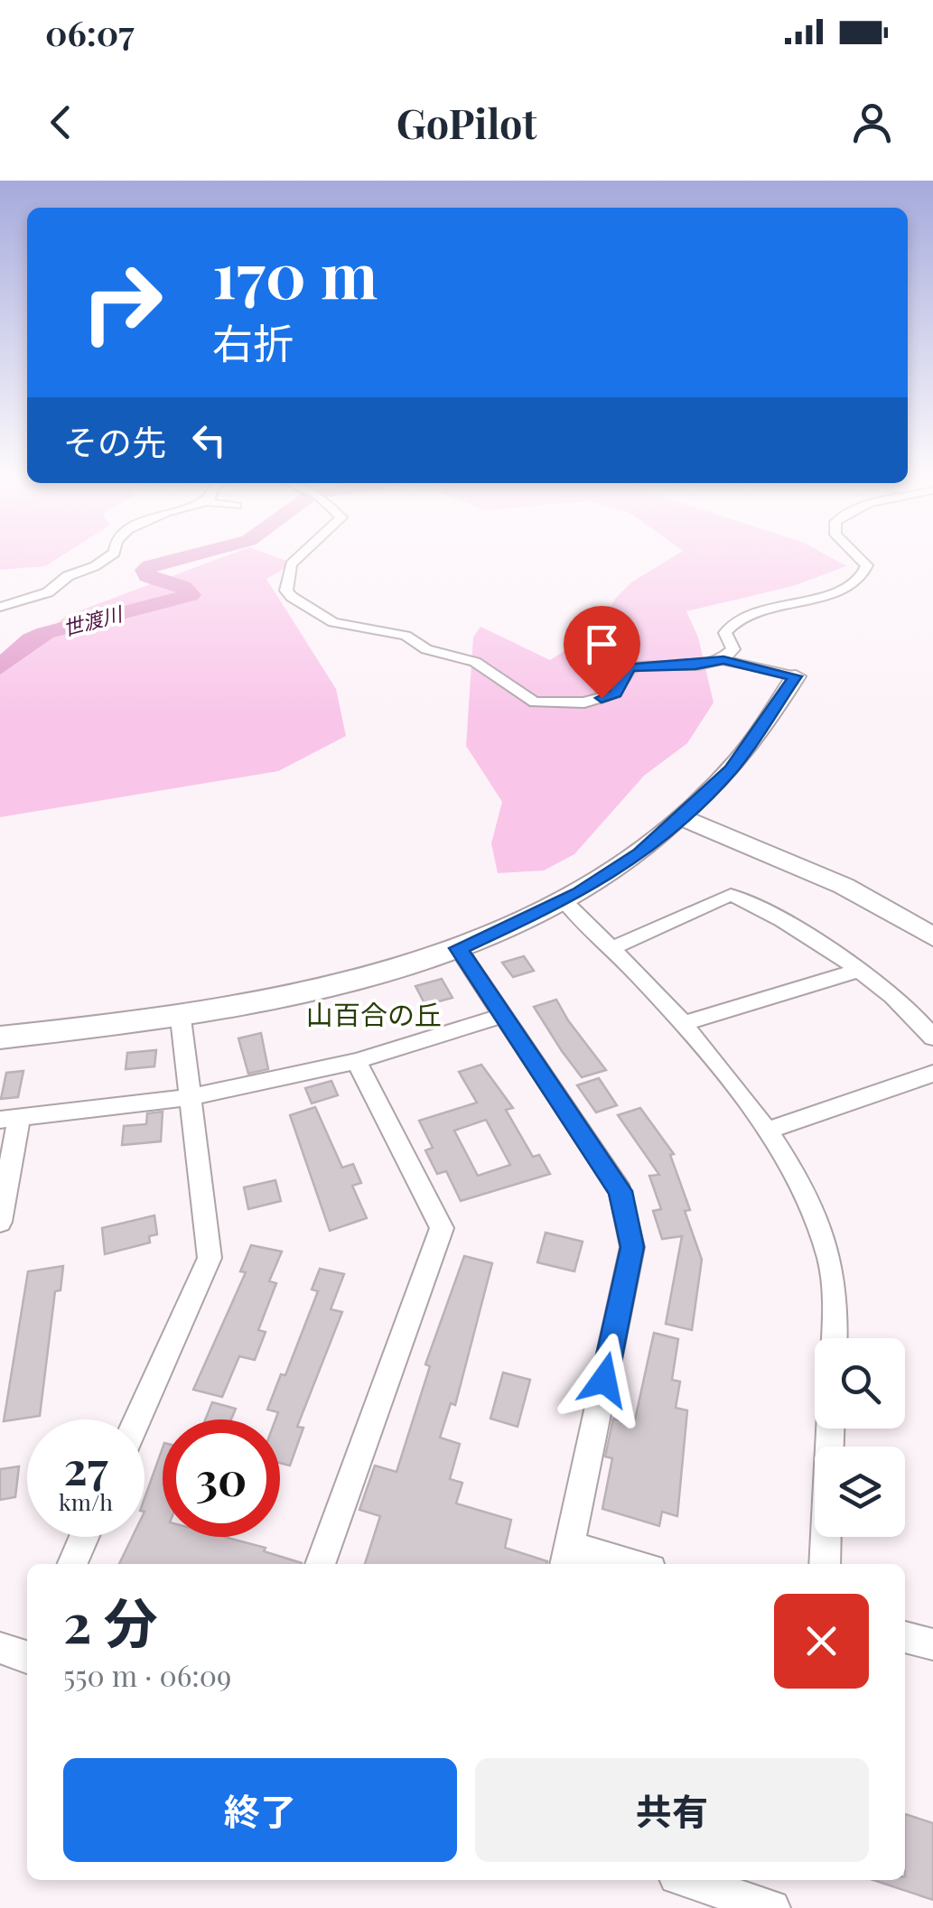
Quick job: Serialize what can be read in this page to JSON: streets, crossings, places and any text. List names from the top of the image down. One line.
{"districts":["山百合の丘"],"water":["世渡川"],"page":{"status":"06:07","header":"GoPilot","turn":["170 m","右折"],"then":"その先","speed":"27 km/h","limit":"30","heading":["2 分","550 m · 06:09"],"buttons":["終了","共有"]}}
